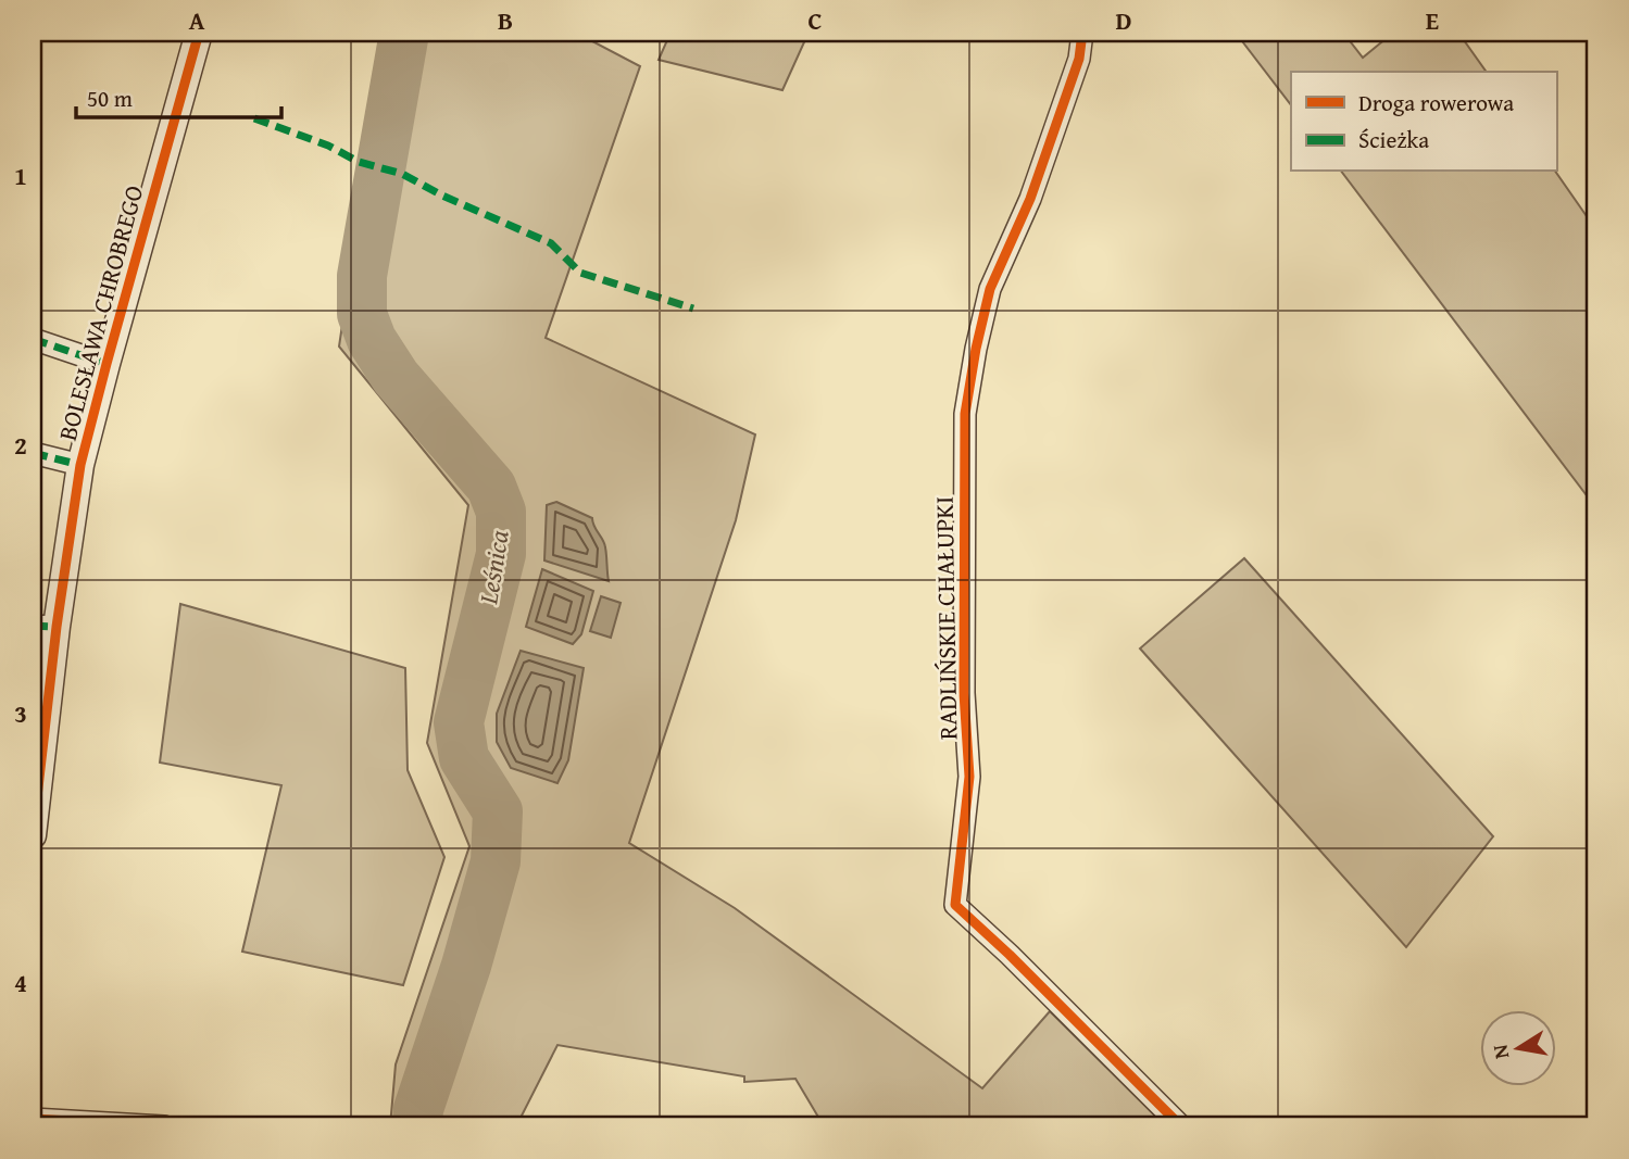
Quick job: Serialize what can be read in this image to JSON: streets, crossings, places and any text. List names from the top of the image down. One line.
{"streets":{"street":["BOLESŁAWA CHROBREGO","RADLIŃSKIE CHAŁUPKI"]},"water":["Leśnica"],"legend":["Droga rowerowa","Ścieżka"],"scale_bar":"50 m","north":"left","grid":{"columns":["A","B","C","D","E"],"rows":["1","2","3","4"]}}
